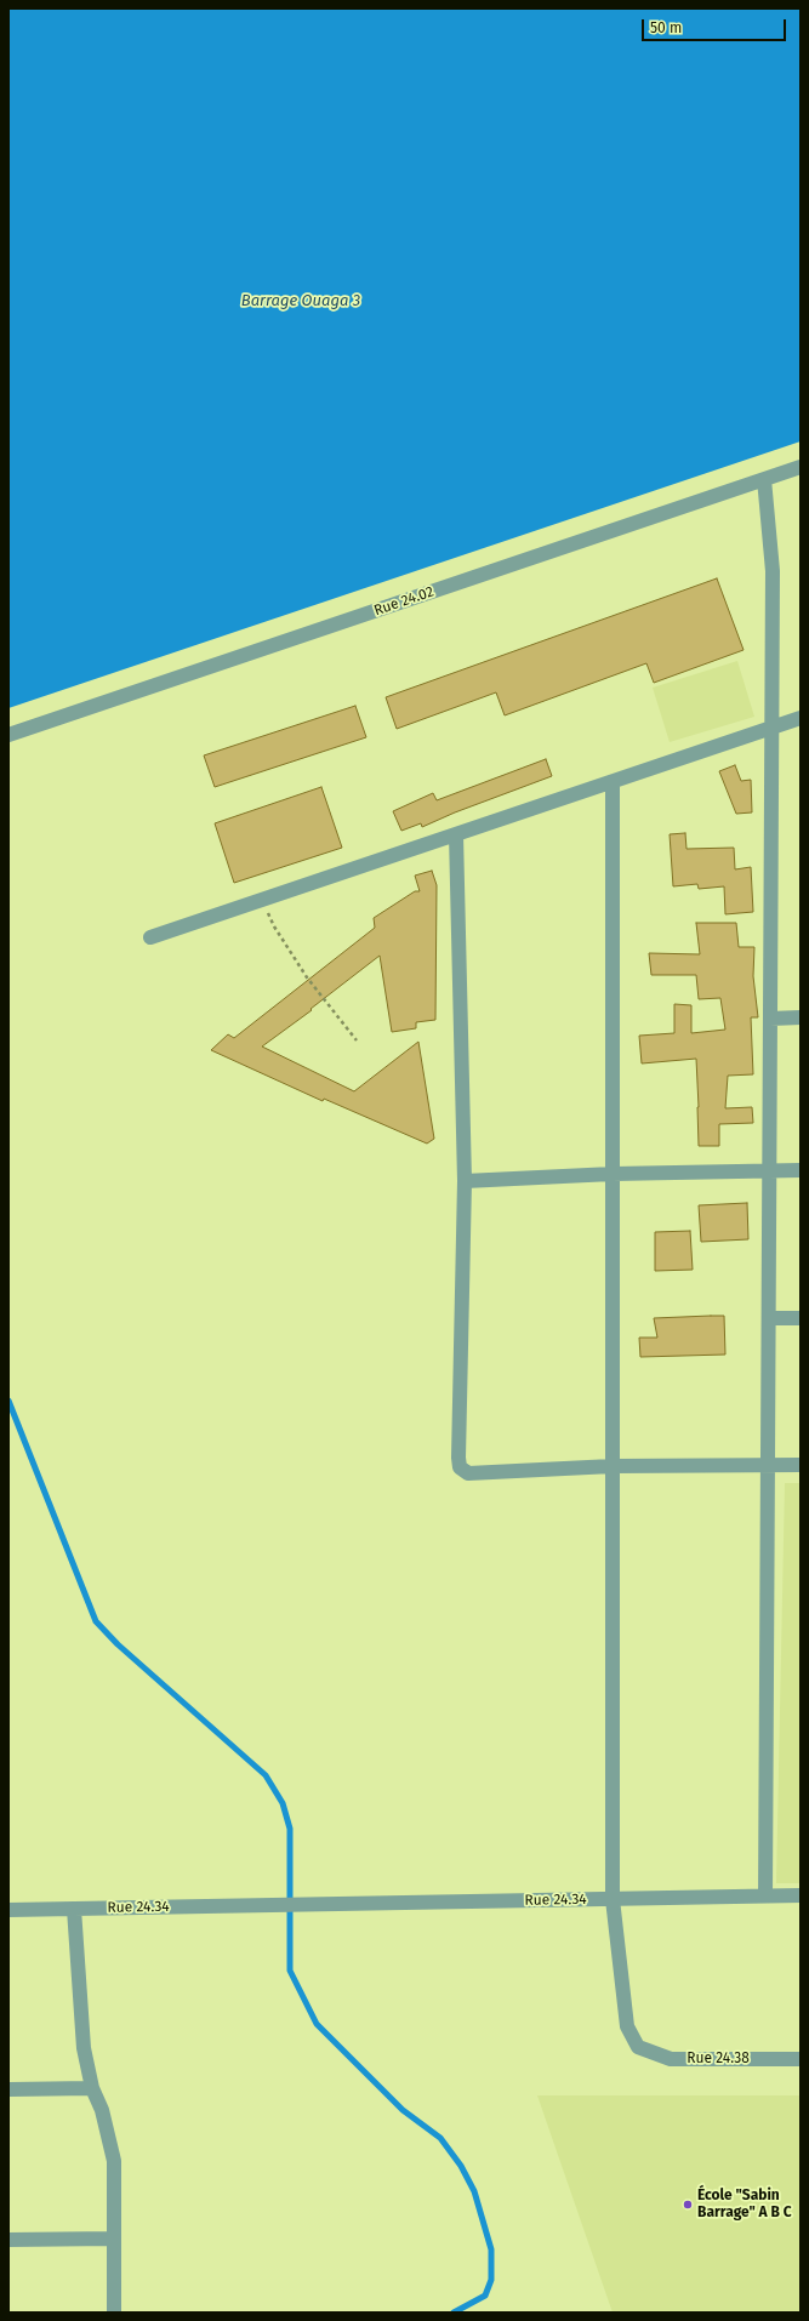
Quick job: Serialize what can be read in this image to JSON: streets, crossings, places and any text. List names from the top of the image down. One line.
{"streets":{"street":["Rue 24.02","Rue 24.34","Rue 24.38"]},"crossings":[["Rue 24.34","Rue 24.38"]],"water":["Barrage Ouaga 3"],"places":["École \"Sabin Barrage\" A B C"],"scale_bar":"50 m"}
